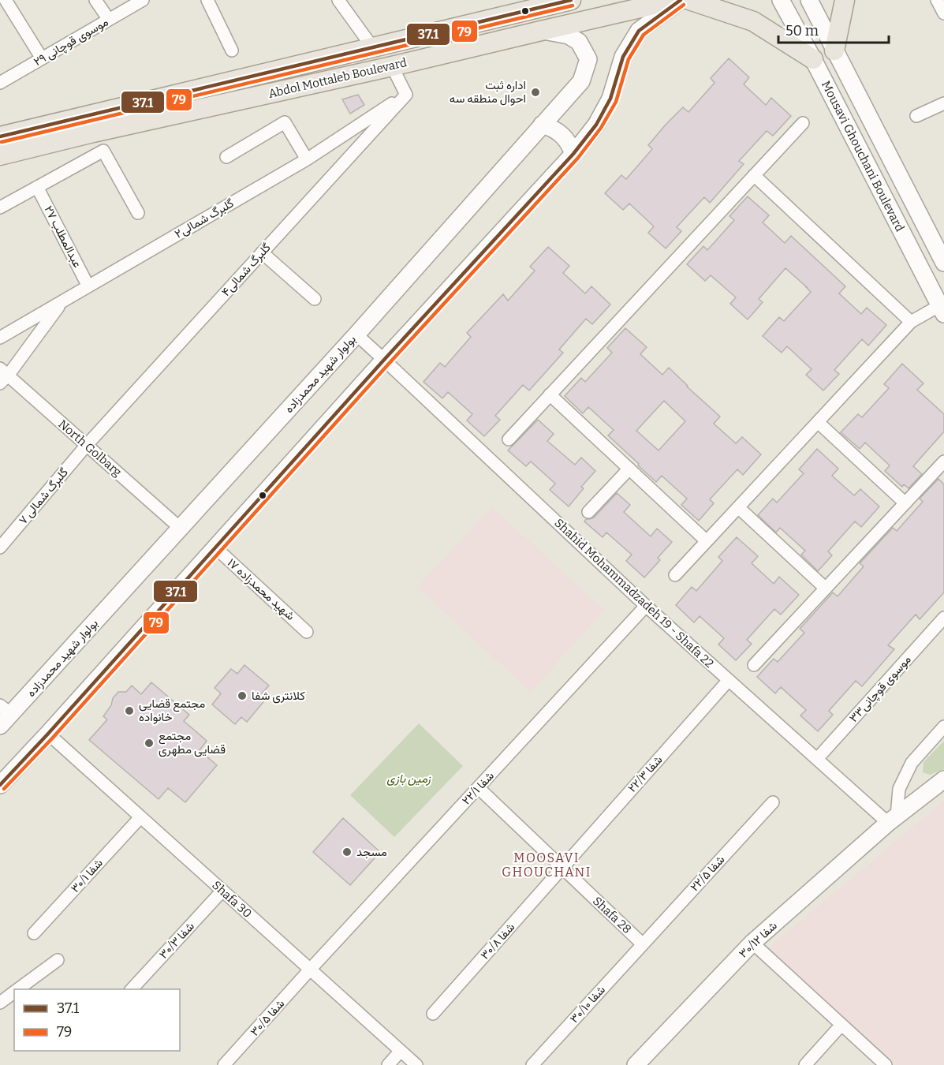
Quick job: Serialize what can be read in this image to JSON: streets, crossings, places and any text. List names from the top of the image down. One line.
{"streets":{"main road":["Abdol Mottaleb Boulevard"],"street":["موسوی قوچانی ۲۹","Mousavi Ghouchani Boulevard","گلبرگ شمالی۲","عبدالمطلب ۲۷","گلبرگ شمالی۴","بولوار شهید محمدزاده","North Golbarg","گلبرگ شمالی ۷","شهید محمدزاده ۱۷","Shahid Mohammadzadeh 19 - Shafa 22","موسوی قوچانی۳۳","شفا ۲۲/۳","۲۲/۱ شفا","شفا ۲۲/۵","شفا ۳۰/۱","Shafa 30","Shafa 28","شفا ۳۰/۱۲","۳۰/۳ شفا","شفا ۳۰/۸","شفا ۳۰/۱۰","۳۰/۵ شفا"]},"crossings":[["Abdol Mottaleb Boulevard","بولوار شهید محمدزاده"],["گلبرگ شمالی۲","عبدالمطلب ۲۷"],["گلبرگ شمالی۲","گلبرگ شمالی۴"],["گلبرگ شمالی۴","North Golbarg"],["گلبرگ شمالی۴","گلبرگ شمالی ۷"],["بولوار شهید محمدزاده","North Golbarg"],["بولوار شهید محمدزاده","Shahid Mohammadzadeh 19 - Shafa 22"],["North Golbarg","گلبرگ شمالی ۷"],["Shahid Mohammadzadeh 19 - Shafa 22","موسوی قوچانی۳۳"],["Shahid Mohammadzadeh 19 - Shafa 22","شفا ۲۲/۳"],["Shahid Mohammadzadeh 19 - Shafa 22","۲۲/۱ شفا"],["Shahid Mohammadzadeh 19 - Shafa 22","شفا ۳۰/۱۲"],["شفا ۲۲/۳","Shafa 28"],["شفا ۲۲/۳","شفا ۳۰/۸"],["۲۲/۱ شفا","Shafa 30"],["۲۲/۱ شفا","Shafa 28"],["۲۲/۱ شفا","۳۰/۵ شفا"],["شفا ۲۲/۵","Shafa 28"],["شفا ۲۲/۵","شفا ۳۰/۱۰"],["شفا ۳۰/۱","Shafa 30"],["Shafa 30","۳۰/۳ شفا"],["Shafa 30","۳۰/۵ شفا"],["Shafa 28","شفا ۳۰/۸"],["Shafa 28","شفا ۳۰/۱۰"]],"districts":["MOOSAVI GHOUCHANI"],"parks":["زمین بازی"],"places":["اداره ثبت احوال منطقه سه","کلانتری شفا","مجتمع قضایی خانواده","مجتمع قضایی مطهری","مسجد"],"lines":["transit line 37.1","transit line 79"],"legend":["37.1","79"],"scale_bar":"50 m"}
